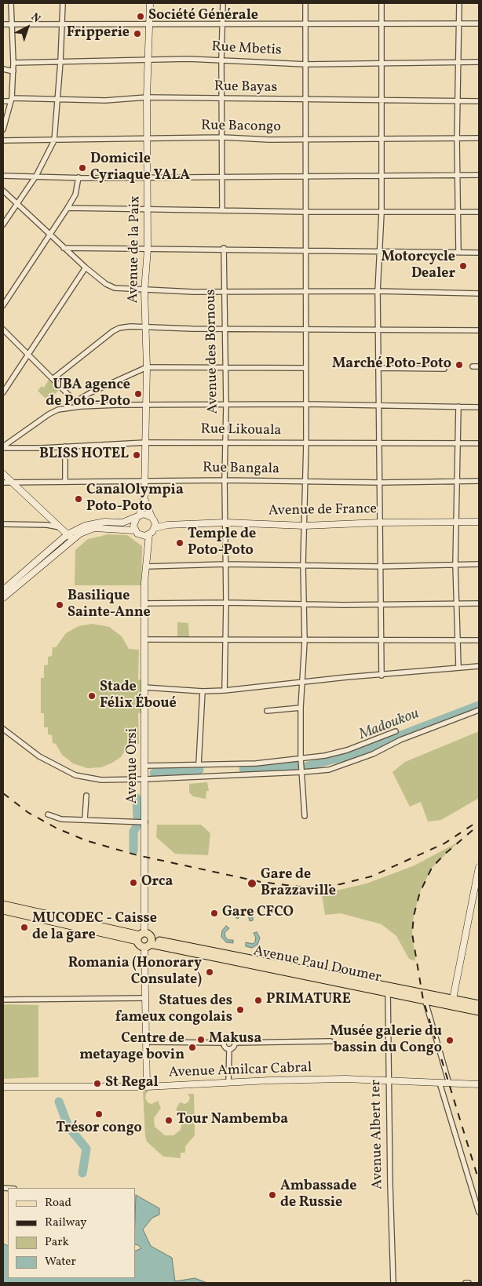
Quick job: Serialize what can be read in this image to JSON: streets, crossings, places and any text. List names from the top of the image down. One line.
{"streets":{"main road":["Avenue de la Paix","Avenue de France","Avenue Orsi","Avenue Paul Doumer","Avenue Amilcar Cabral"],"street":["Rue Mbetis","Rue Bayas","Rue Bacongo","Avenue des Bornous","Rue Likouala","Rue Bangala","Avenue Albert 1er"]},"crossings":[["Rue Mbetis","Avenue de la Paix"],["Rue Bayas","Avenue de la Paix"],["Rue Bacongo","Avenue de la Paix"],["Avenue de la Paix","Rue Likouala"],["Avenue de la Paix","Rue Bangala"],["Avenue des Bornous","Rue Likouala"],["Avenue des Bornous","Rue Bangala"],["Avenue des Bornous","Avenue de France"],["Avenue Paul Doumer","Avenue Albert 1er"],["Avenue Amilcar Cabral","Avenue Albert 1er"]],"water":["Madoukou"],"places":["Société Générale","Fripperie","Domicile Cyriaque YALA","Motorcycle Dealer","Marché Poto-Poto","UBA agence de Poto-Poto","BLISS HOTEL","CanalOlympia Poto-Poto","Temple de Poto-Poto","Basilique Sainte-Anne","Stade Félix Éboué","Orca","Gare de Brazzaville","Gare CFCO","MUCODEC - Caisse de la gare","Romania (Honorary Consulate)","PRIMATURE","Statues des fameux congolais","Makusa","Musée galerie du bassin du Congo","Centre de metayage bovin","St Regal","Trésor congo","Tour Nambemba","Ambassade de Russie"],"legend":["Road","Railway","Park","Water"],"north":"top right"}
